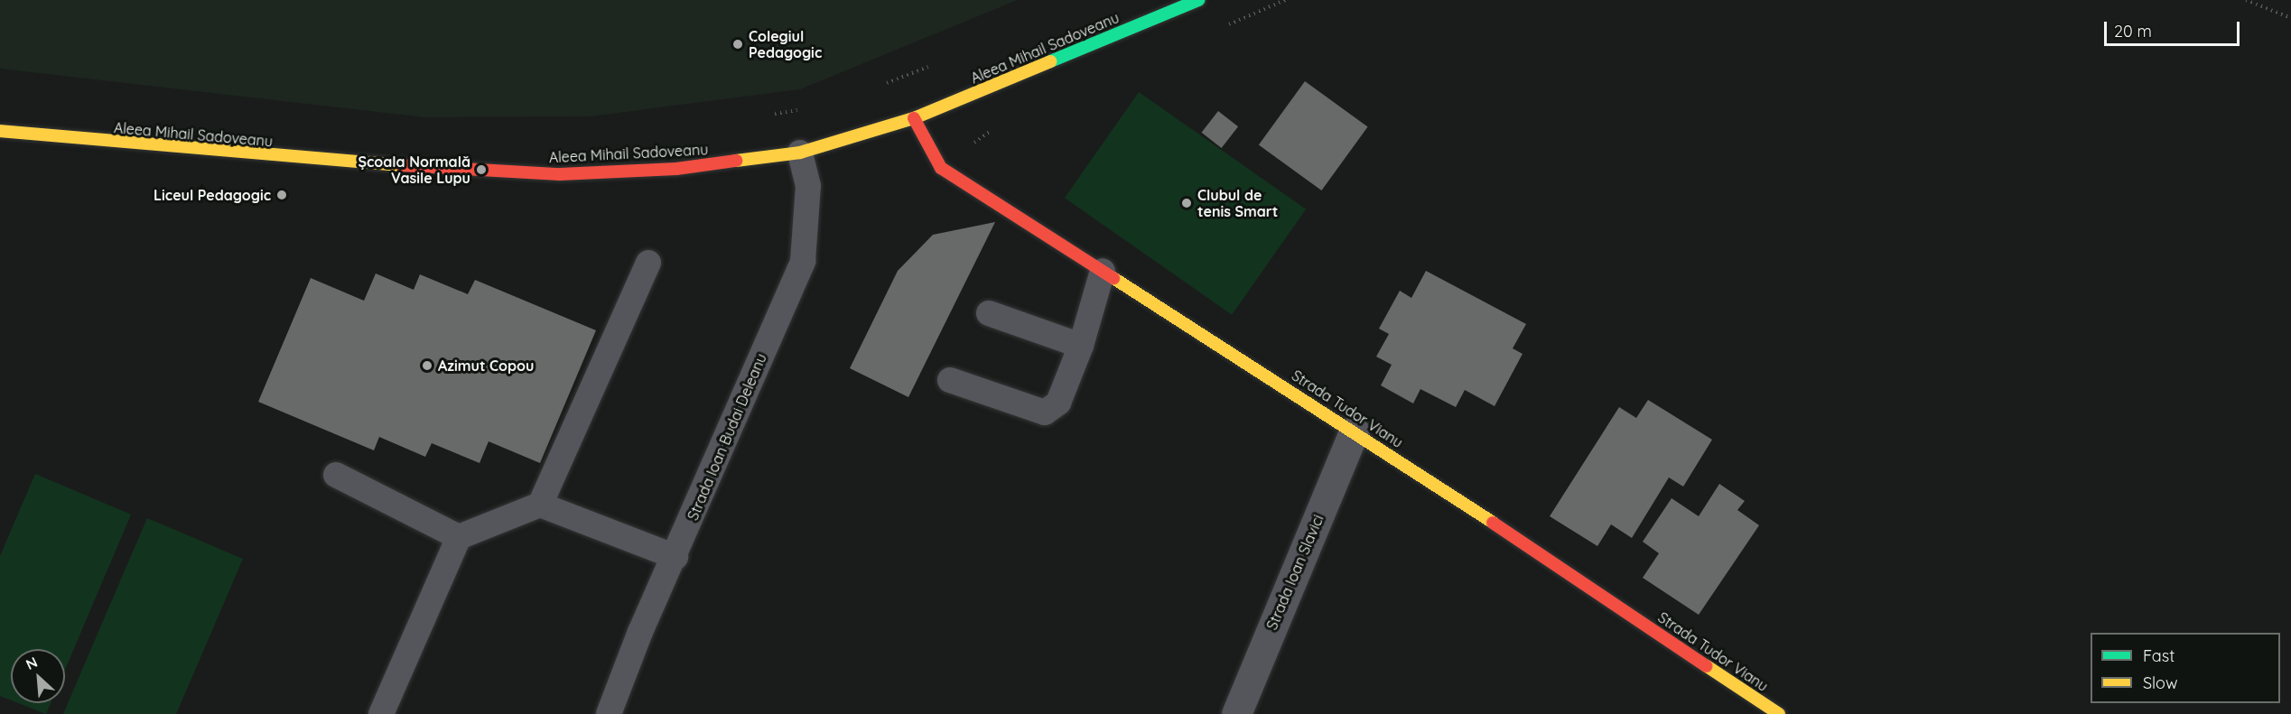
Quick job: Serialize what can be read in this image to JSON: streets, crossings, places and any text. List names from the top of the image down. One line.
{"streets":{"main road":["Aleea Mihail Sadoveanu","Strada Tudor Vianu"],"street":["Strada Ioan Slavici"],"lane":["Strada Ioan Budai Deleanu"]},"crossings":[["Aleea Mihail Sadoveanu","Strada Tudor Vianu"],["Aleea Mihail Sadoveanu","Strada Ioan Budai Deleanu"],["Strada Tudor Vianu","Strada Ioan Slavici"]],"places":["Colegiul Pedagogic","Școala Normală Vasile Lupu","Liceul Pedagogic","Clubul de tenis Smart","Azimut Copou"],"legend":["Fast","Slow"],"scale_bar":"20 m","north":"top left"}
